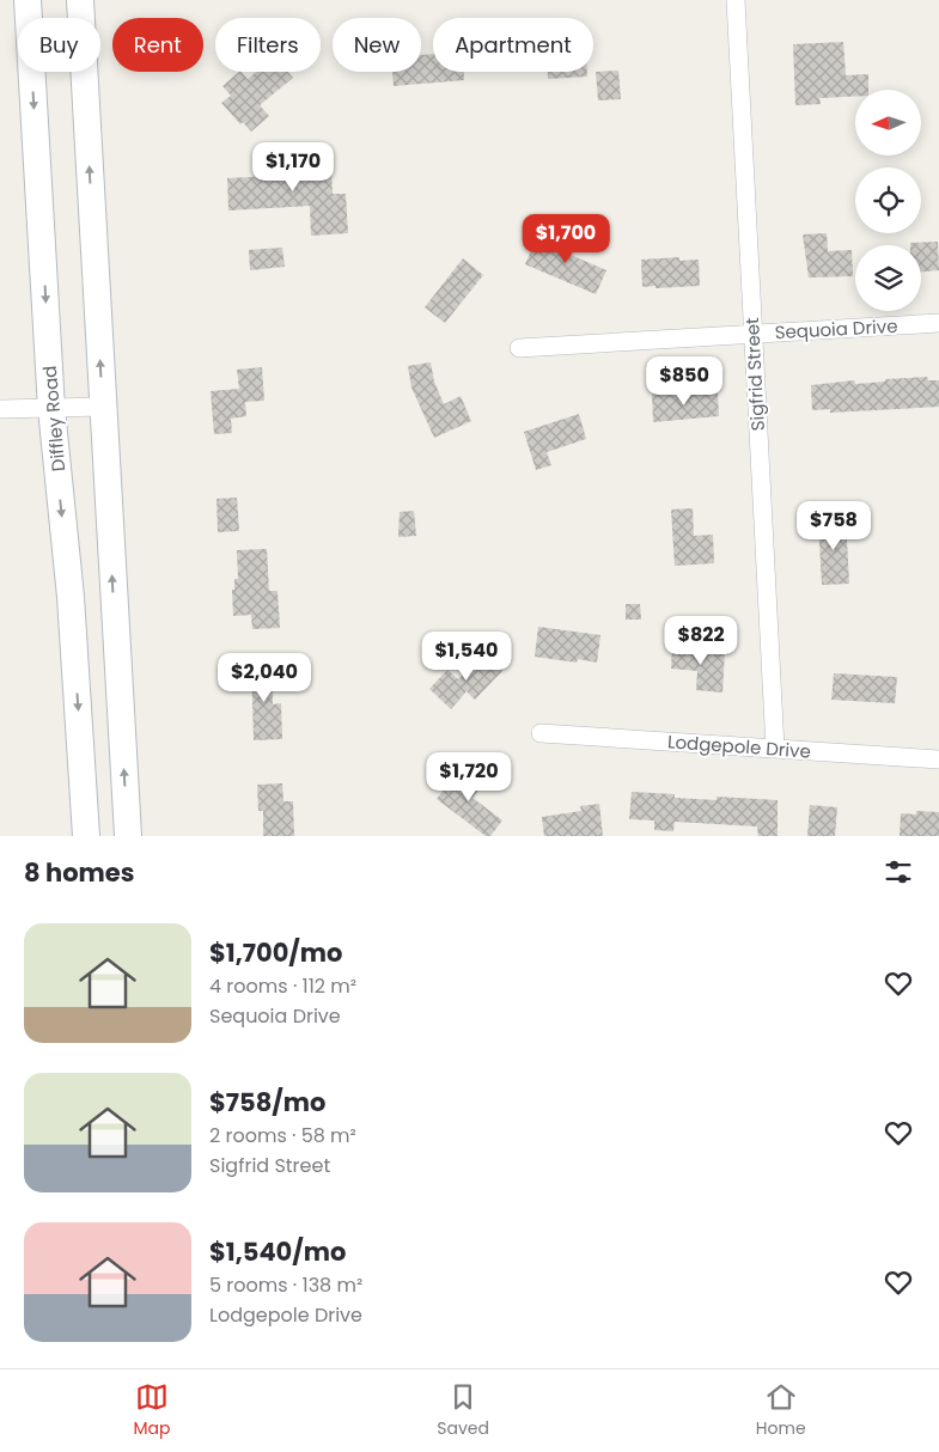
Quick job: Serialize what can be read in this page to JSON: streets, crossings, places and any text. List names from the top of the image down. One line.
{"streets":{"main road":["Diffley Road"],"street":["Sequoia Drive","Sigfrid Street","Lodgepole Drive"]},"crossings":[["Sequoia Drive","Sigfrid Street"],["Sigfrid Street","Lodgepole Drive"]],"north":"left","page":{"chip":["Buy","Rent","Filters","New","Apartment"],"price":["$1,170","$1,700","$850","$758","$822","$1,540","$2,040","$1,720"],"heading":"8 homes","list":[{"name":"$1,700/mo","note":"4 rooms · 112 m² · Sequoia Drive"},{"name":"$758/mo","note":"2 rooms · 58 m² · Sigfrid Street"},{"name":"$1,540/mo","note":"5 rooms · 138 m² · Lodgepole Drive"}],"tabs":["Map","Saved","Home"]}}
